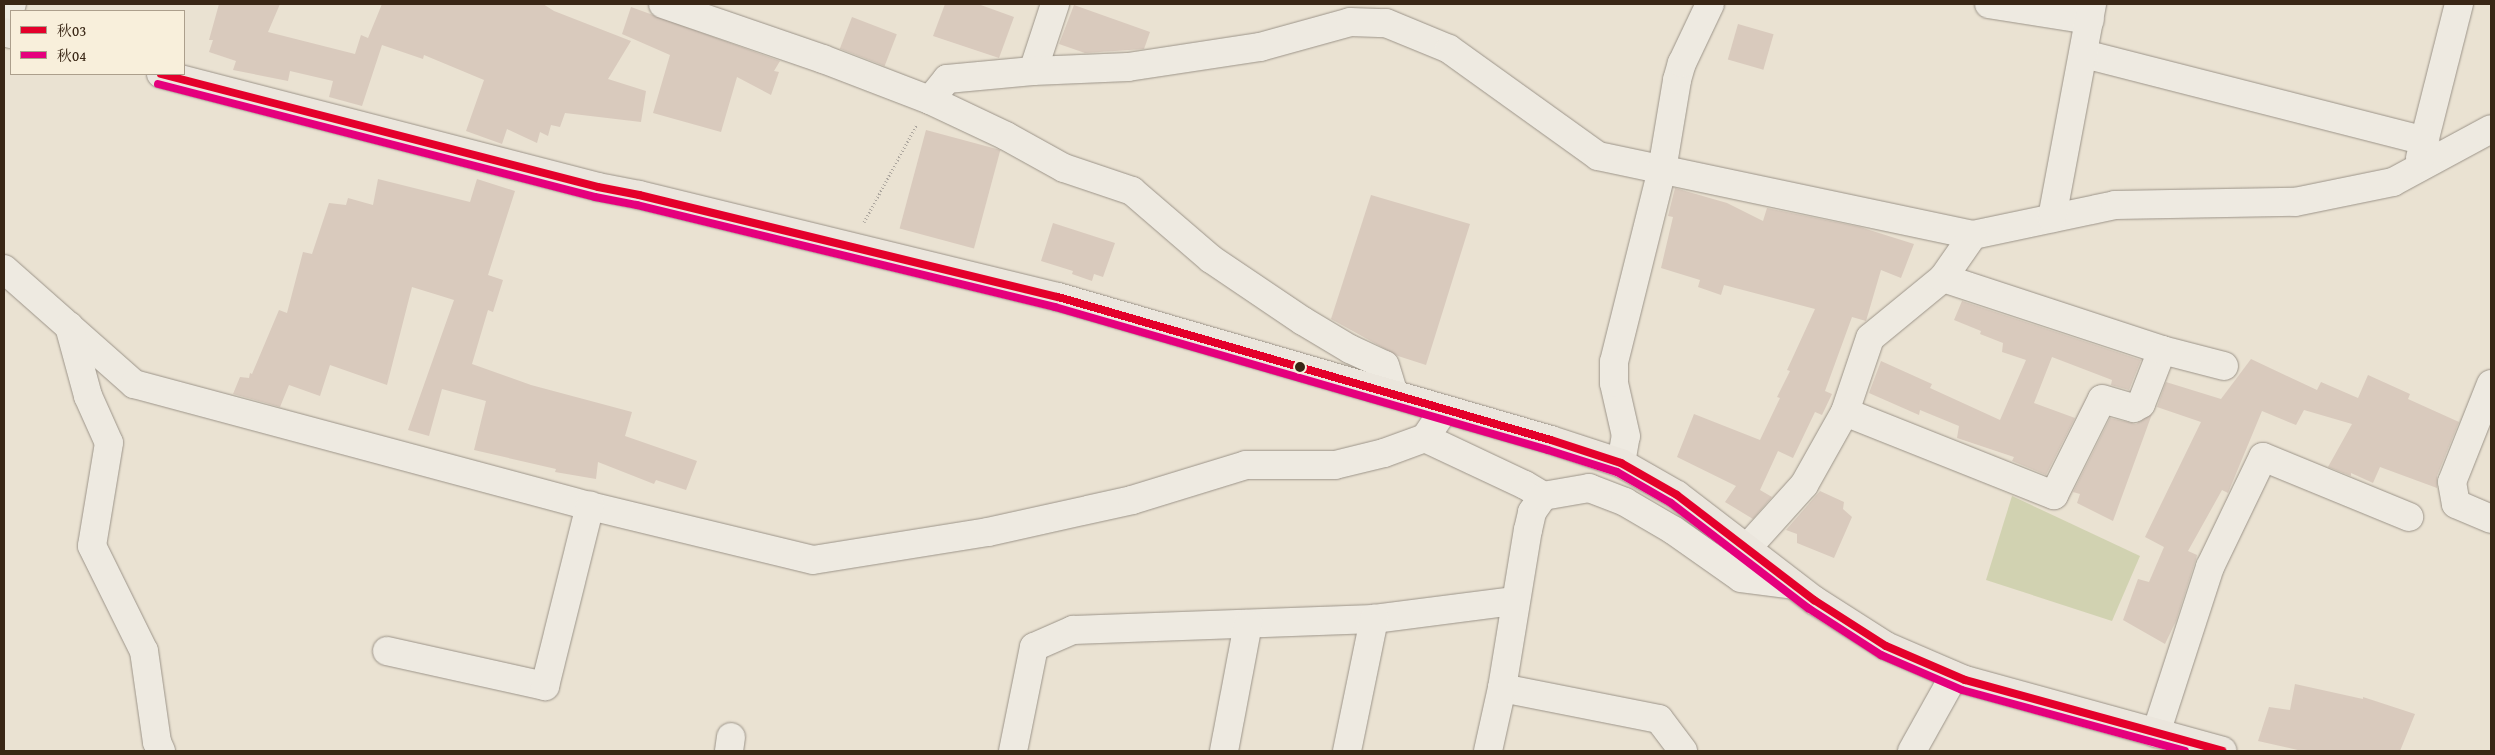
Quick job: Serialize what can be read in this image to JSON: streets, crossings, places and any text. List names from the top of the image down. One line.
{"lines":["transit line 秋03","transit line 秋04"],"legend":["秋03","秋04"]}
